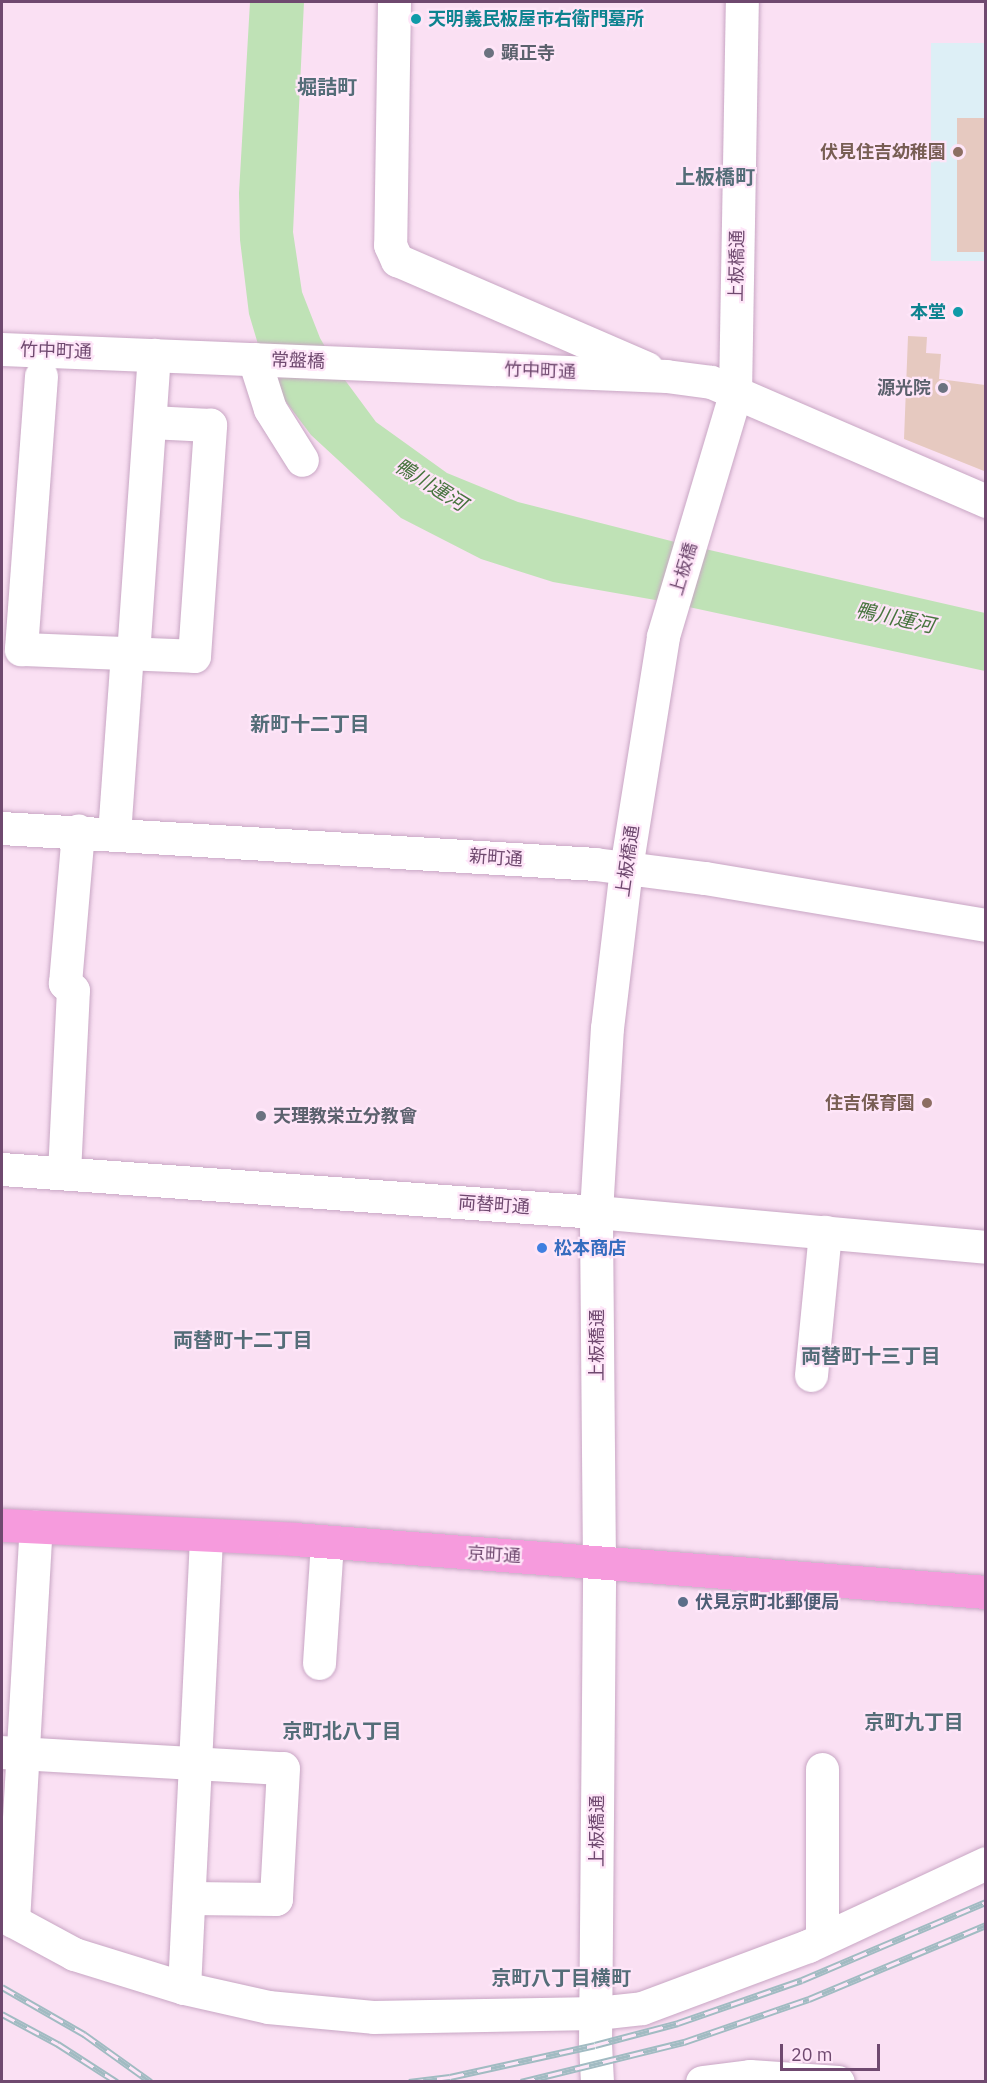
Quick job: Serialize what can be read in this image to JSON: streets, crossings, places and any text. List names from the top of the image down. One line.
{"streets":{"main road":["京町通"],"street":["上板橋通","竹中町通","常盤橋","上板橋","新町通","両替町通"]},"crossings":[["上板橋通","竹中町通"],["上板橋通","上板橋"],["上板橋通","新町通"],["上板橋通","両替町通"],["上板橋通","京町通"],["竹中町通","常盤橋"]],"districts":["堀詰町","上板橋町","新町十二丁目","両替町十二丁目","両替町十三丁目","京町九丁目","京町北八丁目","京町八丁目横町"],"water":["鴨川運河"],"places":["天明義民板屋市右衛門墓所","顕正寺","伏見住吉幼稚園","本堂","源光院","住吉保育園","天理教栄立分教會","松本商店","伏見京町北郵便局"],"scale_bar":"20 m"}
